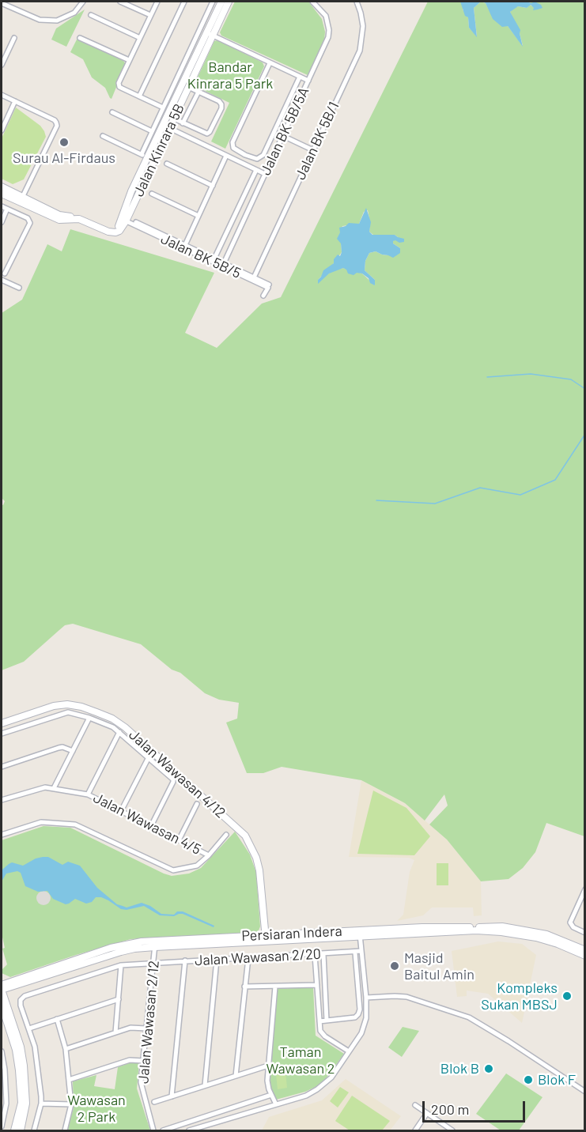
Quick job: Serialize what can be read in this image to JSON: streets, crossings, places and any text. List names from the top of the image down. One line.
{"streets":{"main road":["Jalan Kinrara 5B","Jalan Wawasan 4/12","Persiaran Indera"],"street":["Jalan BK 5B/5A","Jalan BK 5B/1","Jalan BK 5B/5","Jalan Wawasan 4/5","Jalan Wawasan 2/20","Jalan Wawasan 2/12"]},"crossings":[["Jalan BK 5B/5A","Jalan BK 5B/5"],["Jalan BK 5B/1","Jalan BK 5B/5"],["Jalan Kinrara 5B","Jalan BK 5B/5"],["Persiaran Indera","Jalan Wawasan 2/12"],["Jalan Wawasan 2/20","Jalan Wawasan 2/12"]],"parks":["Bandar Kinrara 5 Park","Taman Wawasan 2","Wawasan 2 Park"],"places":["Surau Al-Firdaus","Masjid Baitul Amin","Kompleks Sukan MBSJ","Blok B","Blok F"],"scale_bar":"200 m"}
